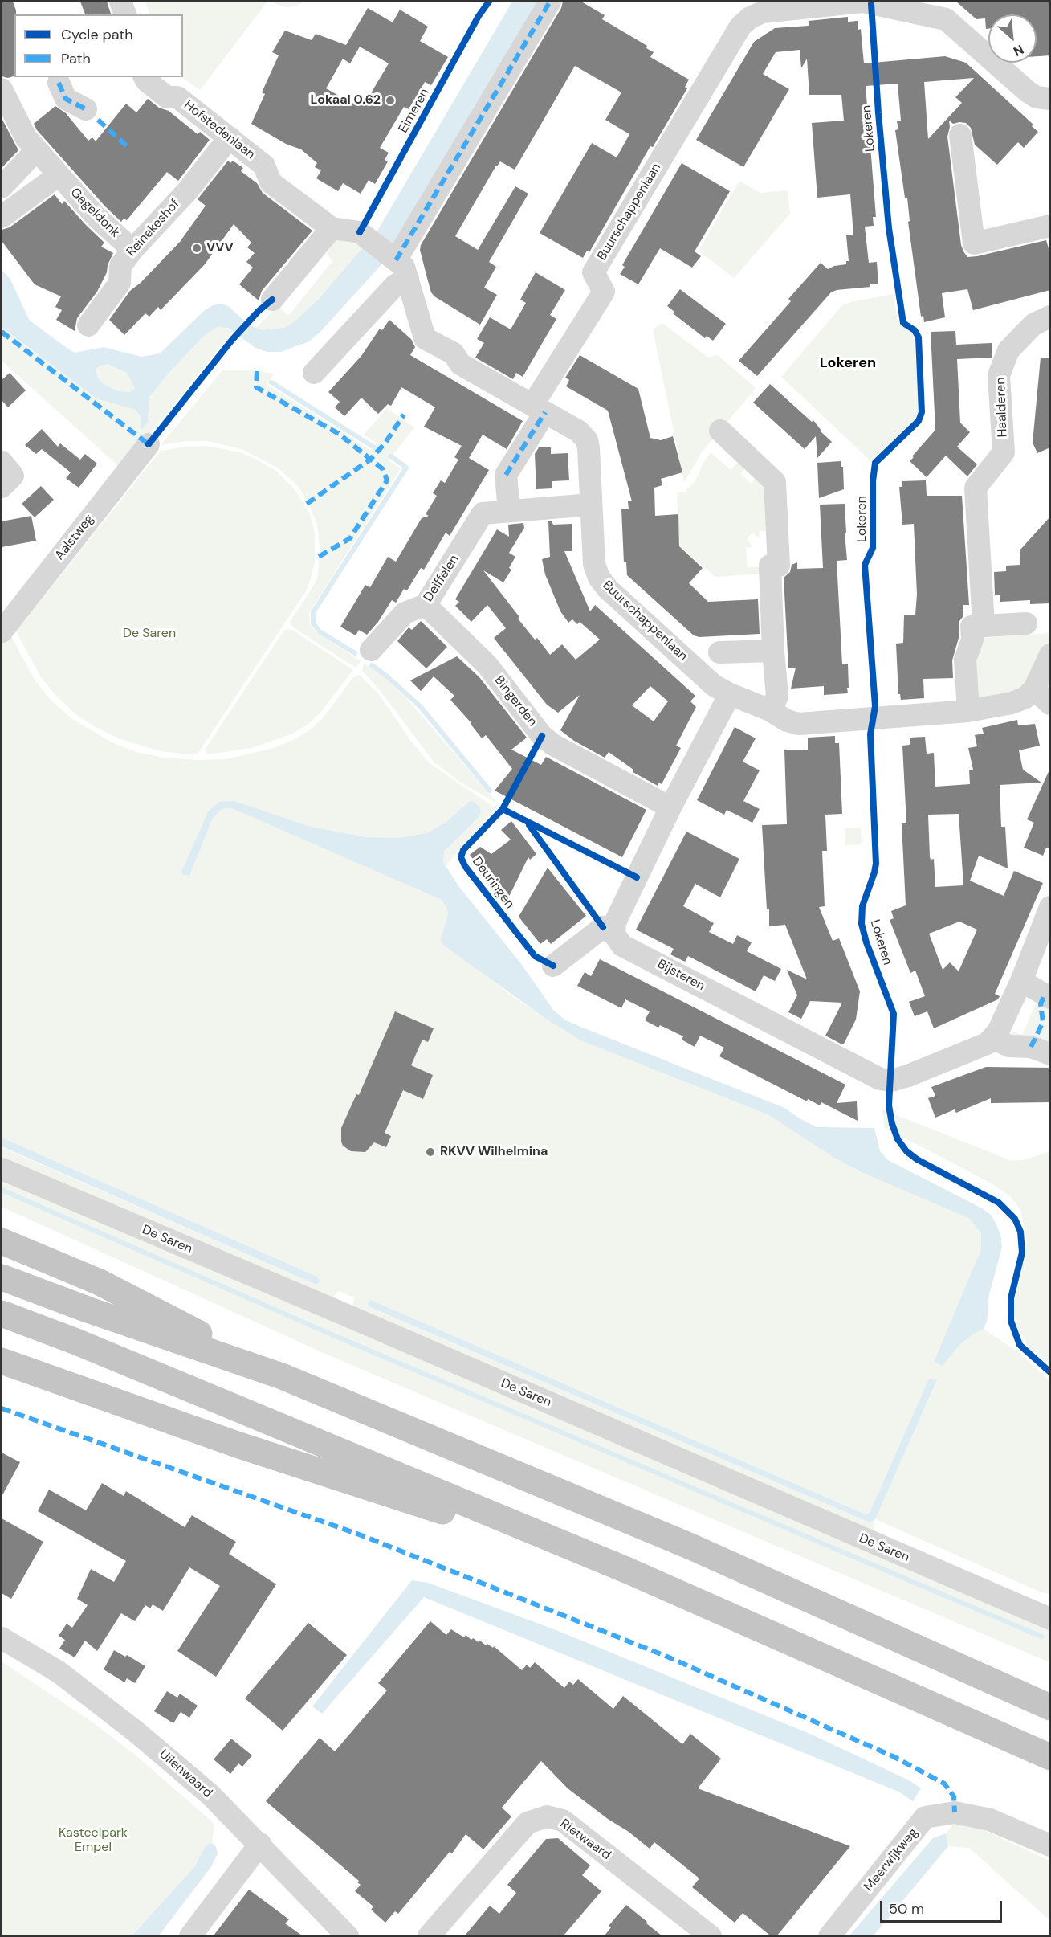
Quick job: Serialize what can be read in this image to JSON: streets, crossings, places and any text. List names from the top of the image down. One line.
{"streets":{"street":["Hofstedenlaan","Buurschappenlaan","Gageldonk","Reinekeshof","Haalderen","Aalstweg","Deiffelen","Bingerden","Bijsteren","De Saren","Uilenwaard","Rietwaard","Meerwijkweg"],"cycle path":["Eimeren","Lokeren","Deuringen"]},"crossings":[["Hofstedenlaan","Reinekeshof"],["Buurschappenlaan","Deiffelen"],["Gageldonk","Reinekeshof"],["Deiffelen","Bingerden"]],"districts":["Lokeren"],"parks":["De Saren","Kasteelpark Empel"],"places":["Lokaal 0.62","VVV","RKVV Wilhelmina"],"legend":["Cycle path","Path"],"scale_bar":"50 m","north":"bottom right"}
